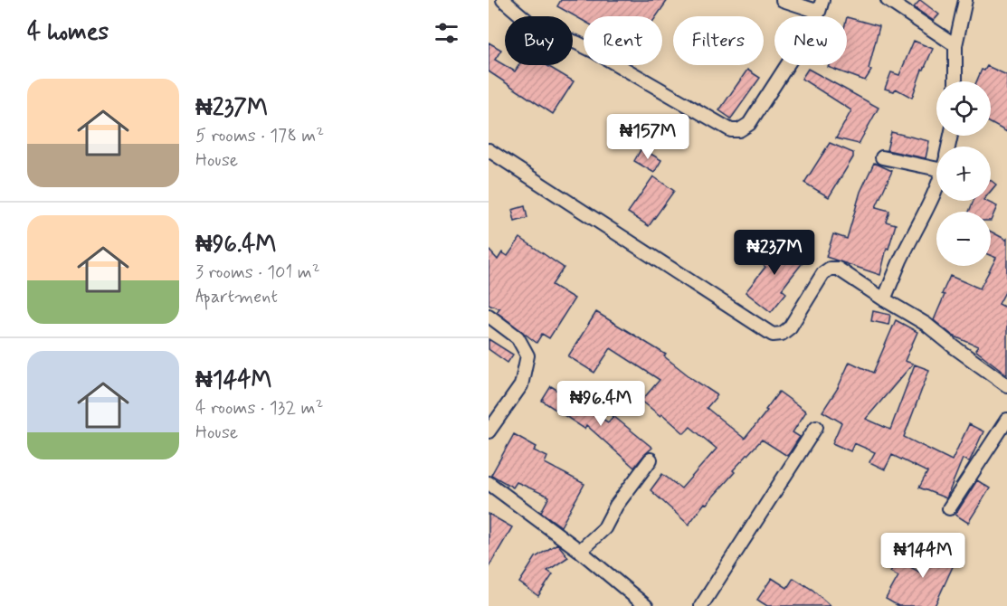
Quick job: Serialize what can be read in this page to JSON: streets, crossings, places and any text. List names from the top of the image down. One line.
{"page":{"heading":"4 homes","chip":["Buy","Rent","Filters","New"],"list":[{"name":"₦237M","note":"5 rooms · 178 m² · House"},{"name":"₦96.4M","note":"3 rooms · 101 m² · Apartment"},{"name":"₦144M","note":"4 rooms · 132 m² · House"}],"map_buttons":["+","−"],"price":["₦157M","₦237M","₦96.4M","₦144M"]}}
